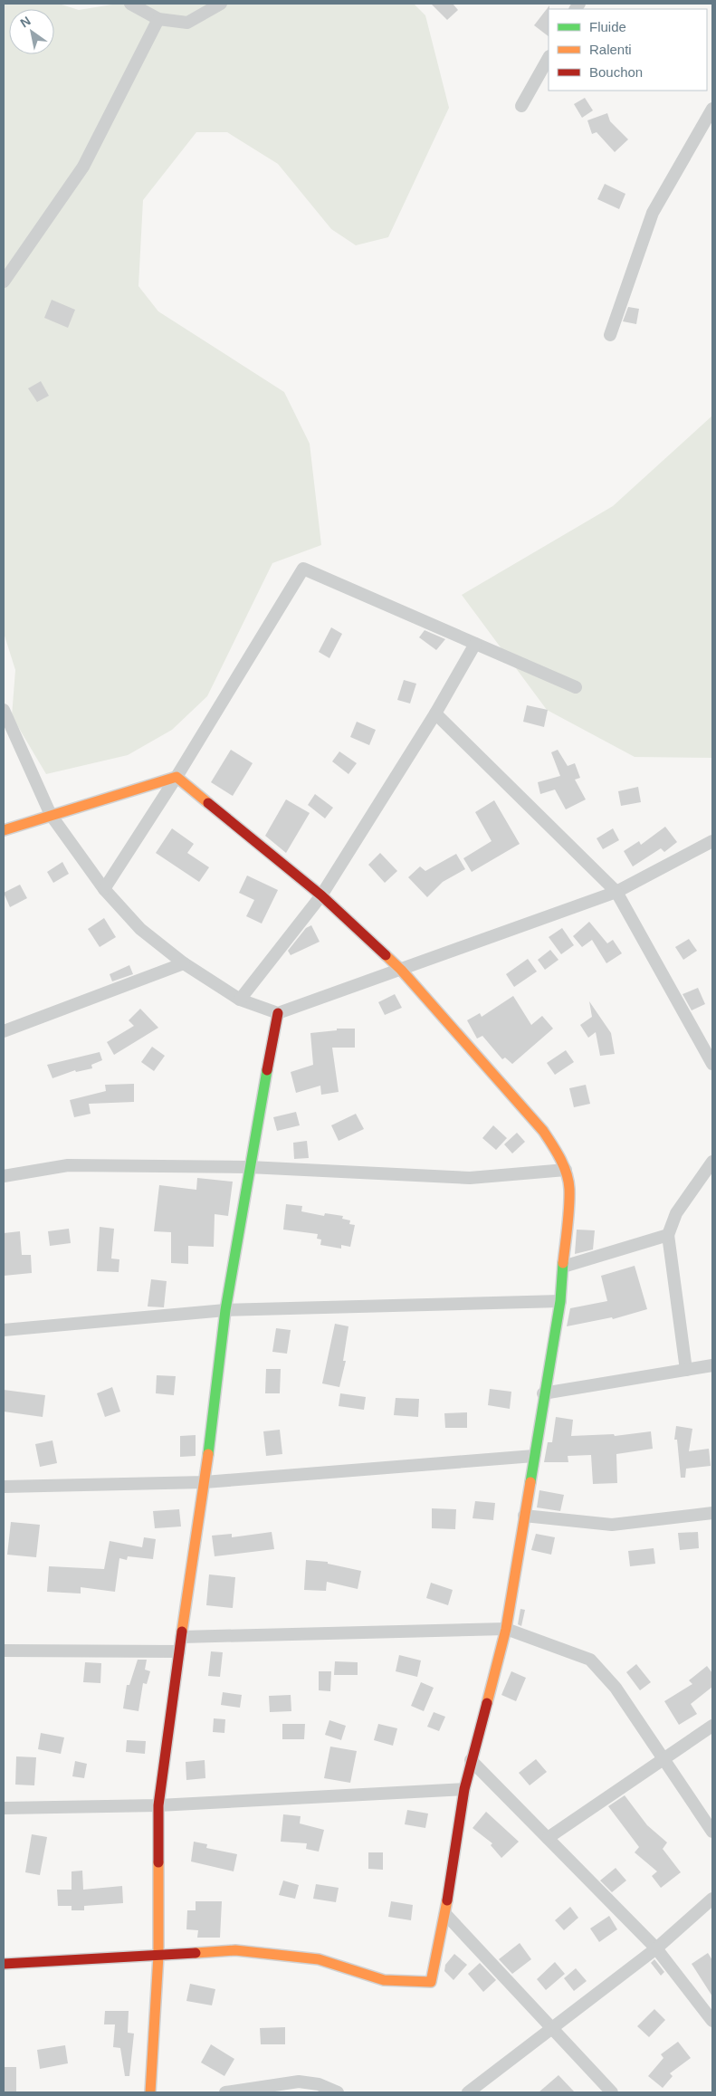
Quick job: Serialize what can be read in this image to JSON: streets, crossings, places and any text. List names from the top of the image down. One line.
{"legend":["Fluide","Ralenti","Bouchon"],"north":"top left"}
